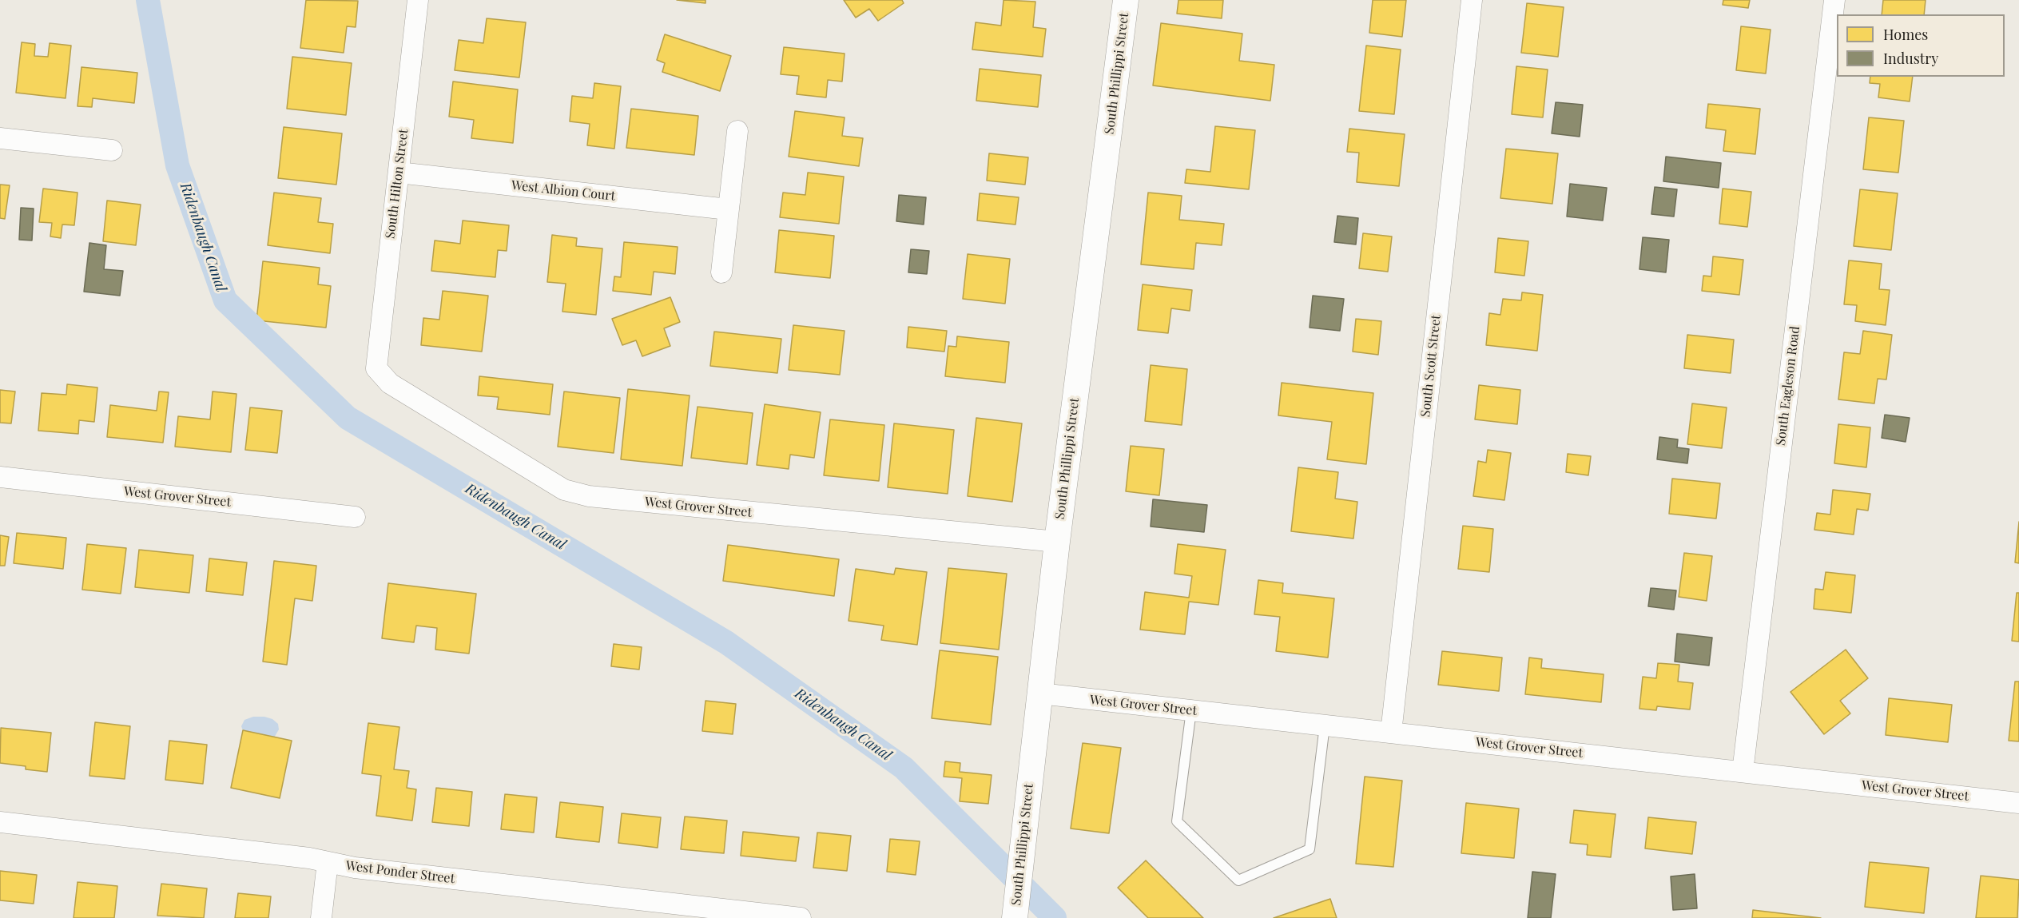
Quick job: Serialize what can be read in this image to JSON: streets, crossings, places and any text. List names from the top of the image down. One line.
{"streets":{"street":["South Phillippi Street","South Hilton Street","West Albion Court","South Scott Street","South Eagleson Road","West Grover Street","West Ponder Street"]},"crossings":[["South Phillippi Street","West Grover Street"],["South Hilton Street","West Albion Court"],["South Hilton Street","West Grover Street"],["South Scott Street","West Grover Street"],["South Eagleson Road","West Grover Street"]],"water":["Ridenbaugh Canal"],"legend":["Homes","Industry"]}
